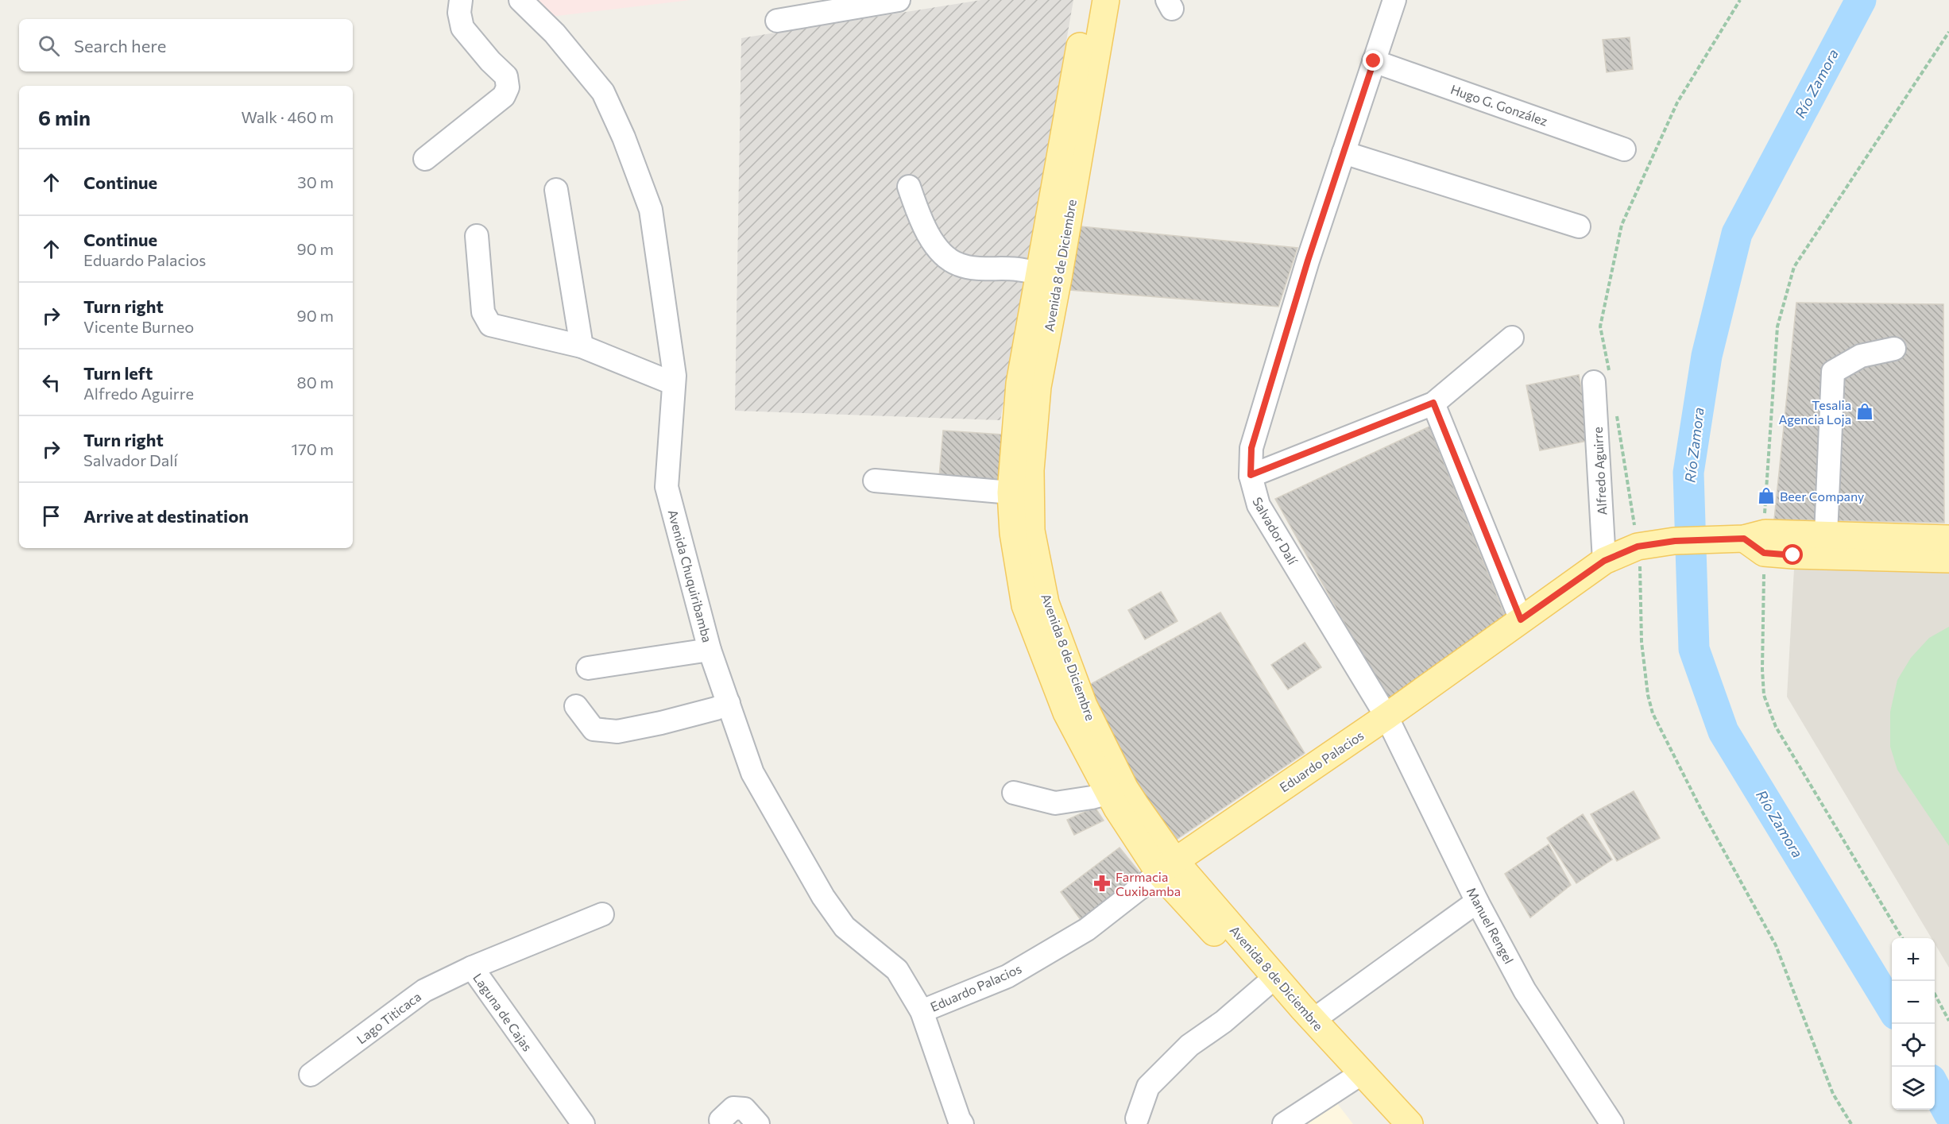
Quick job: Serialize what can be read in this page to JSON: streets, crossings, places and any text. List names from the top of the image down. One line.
{"streets":{"main road":["Avenida 8 de Diciembre","Eduardo Palacios"],"street":["Hugo G. González","Alfredo Aguirre","Salvador Dalí","Avenida Chuquiribamba","Manuel Rengel","Laguna de Cajas","Lago Titicaca"]},"crossings":[["Hugo G. González","Salvador Dalí"],["Avenida 8 de Diciembre","Eduardo Palacios"],["Alfredo Aguirre","Eduardo Palacios"],["Salvador Dalí","Eduardo Palacios"],["Salvador Dalí","Manuel Rengel"],["Avenida Chuquiribamba","Eduardo Palacios"],["Eduardo Palacios","Manuel Rengel"],["Laguna de Cajas","Lago Titicaca"]],"water":["Río Zamora"],"places":{"shop":["Tesalia Agencia Loja","Beer Company"],"pharmacy":["Farmacia Cuxibamba"]},"page":{"search":"Search here","heading":["6 min","Walk · 460 m"],"list":[["Continue","30 m"],["Continue","Eduardo Palacios","90 m"],["Turn right","Vicente Burneo","90 m"],["Turn left","Alfredo Aguirre","80 m"],["Turn right","Salvador Dalí","170 m"],"Arrive at destination"],"map_buttons":["+","−"]}}
